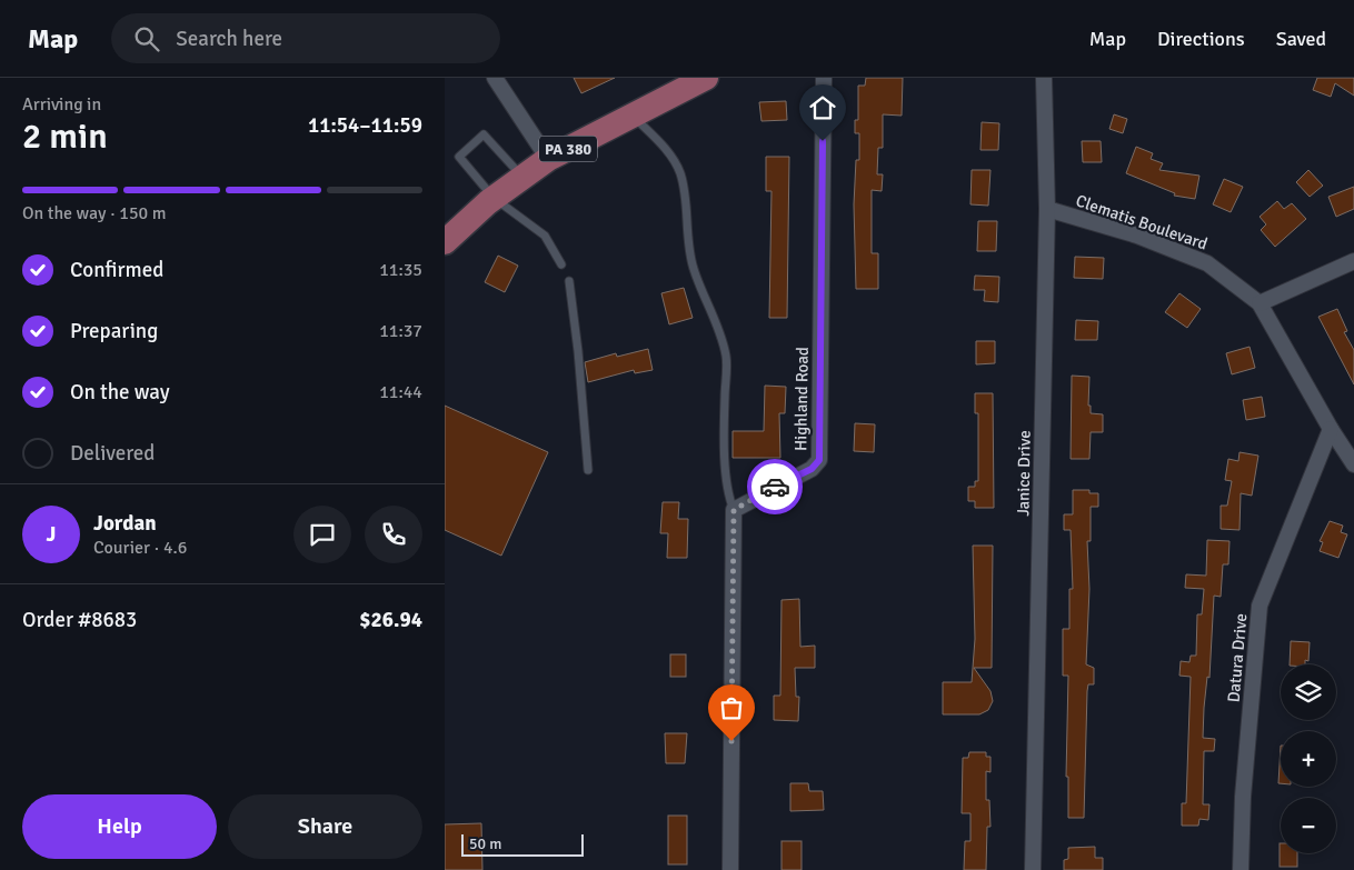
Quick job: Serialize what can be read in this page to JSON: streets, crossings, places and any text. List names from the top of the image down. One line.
{"streets":{"main road":["PA 380"],"street":["Clematis Boulevard","Highland Road","Janice Drive","Datura Drive"]},"crossings":[["Clematis Boulevard","Janice Drive"],["Clematis Boulevard","Datura Drive"]],"scale_bar":"50 m","page":{"header":"Map","search":"Search here","nav":["Map","Directions","Saved"],"heading":["2 min","Arriving in","11:54–11:59"],"panel":["Jordan","Courier · 4.6","Order #8683","$26.94"],"bar":"On the way · 150 m","list":[["Confirmed","11:35"],["Preparing","11:37"],["On the way","11:44"],"Delivered"],"round":"J","map_buttons":["+","−"],"buttons":["Help","Share"],"scale":"50 m"}}
